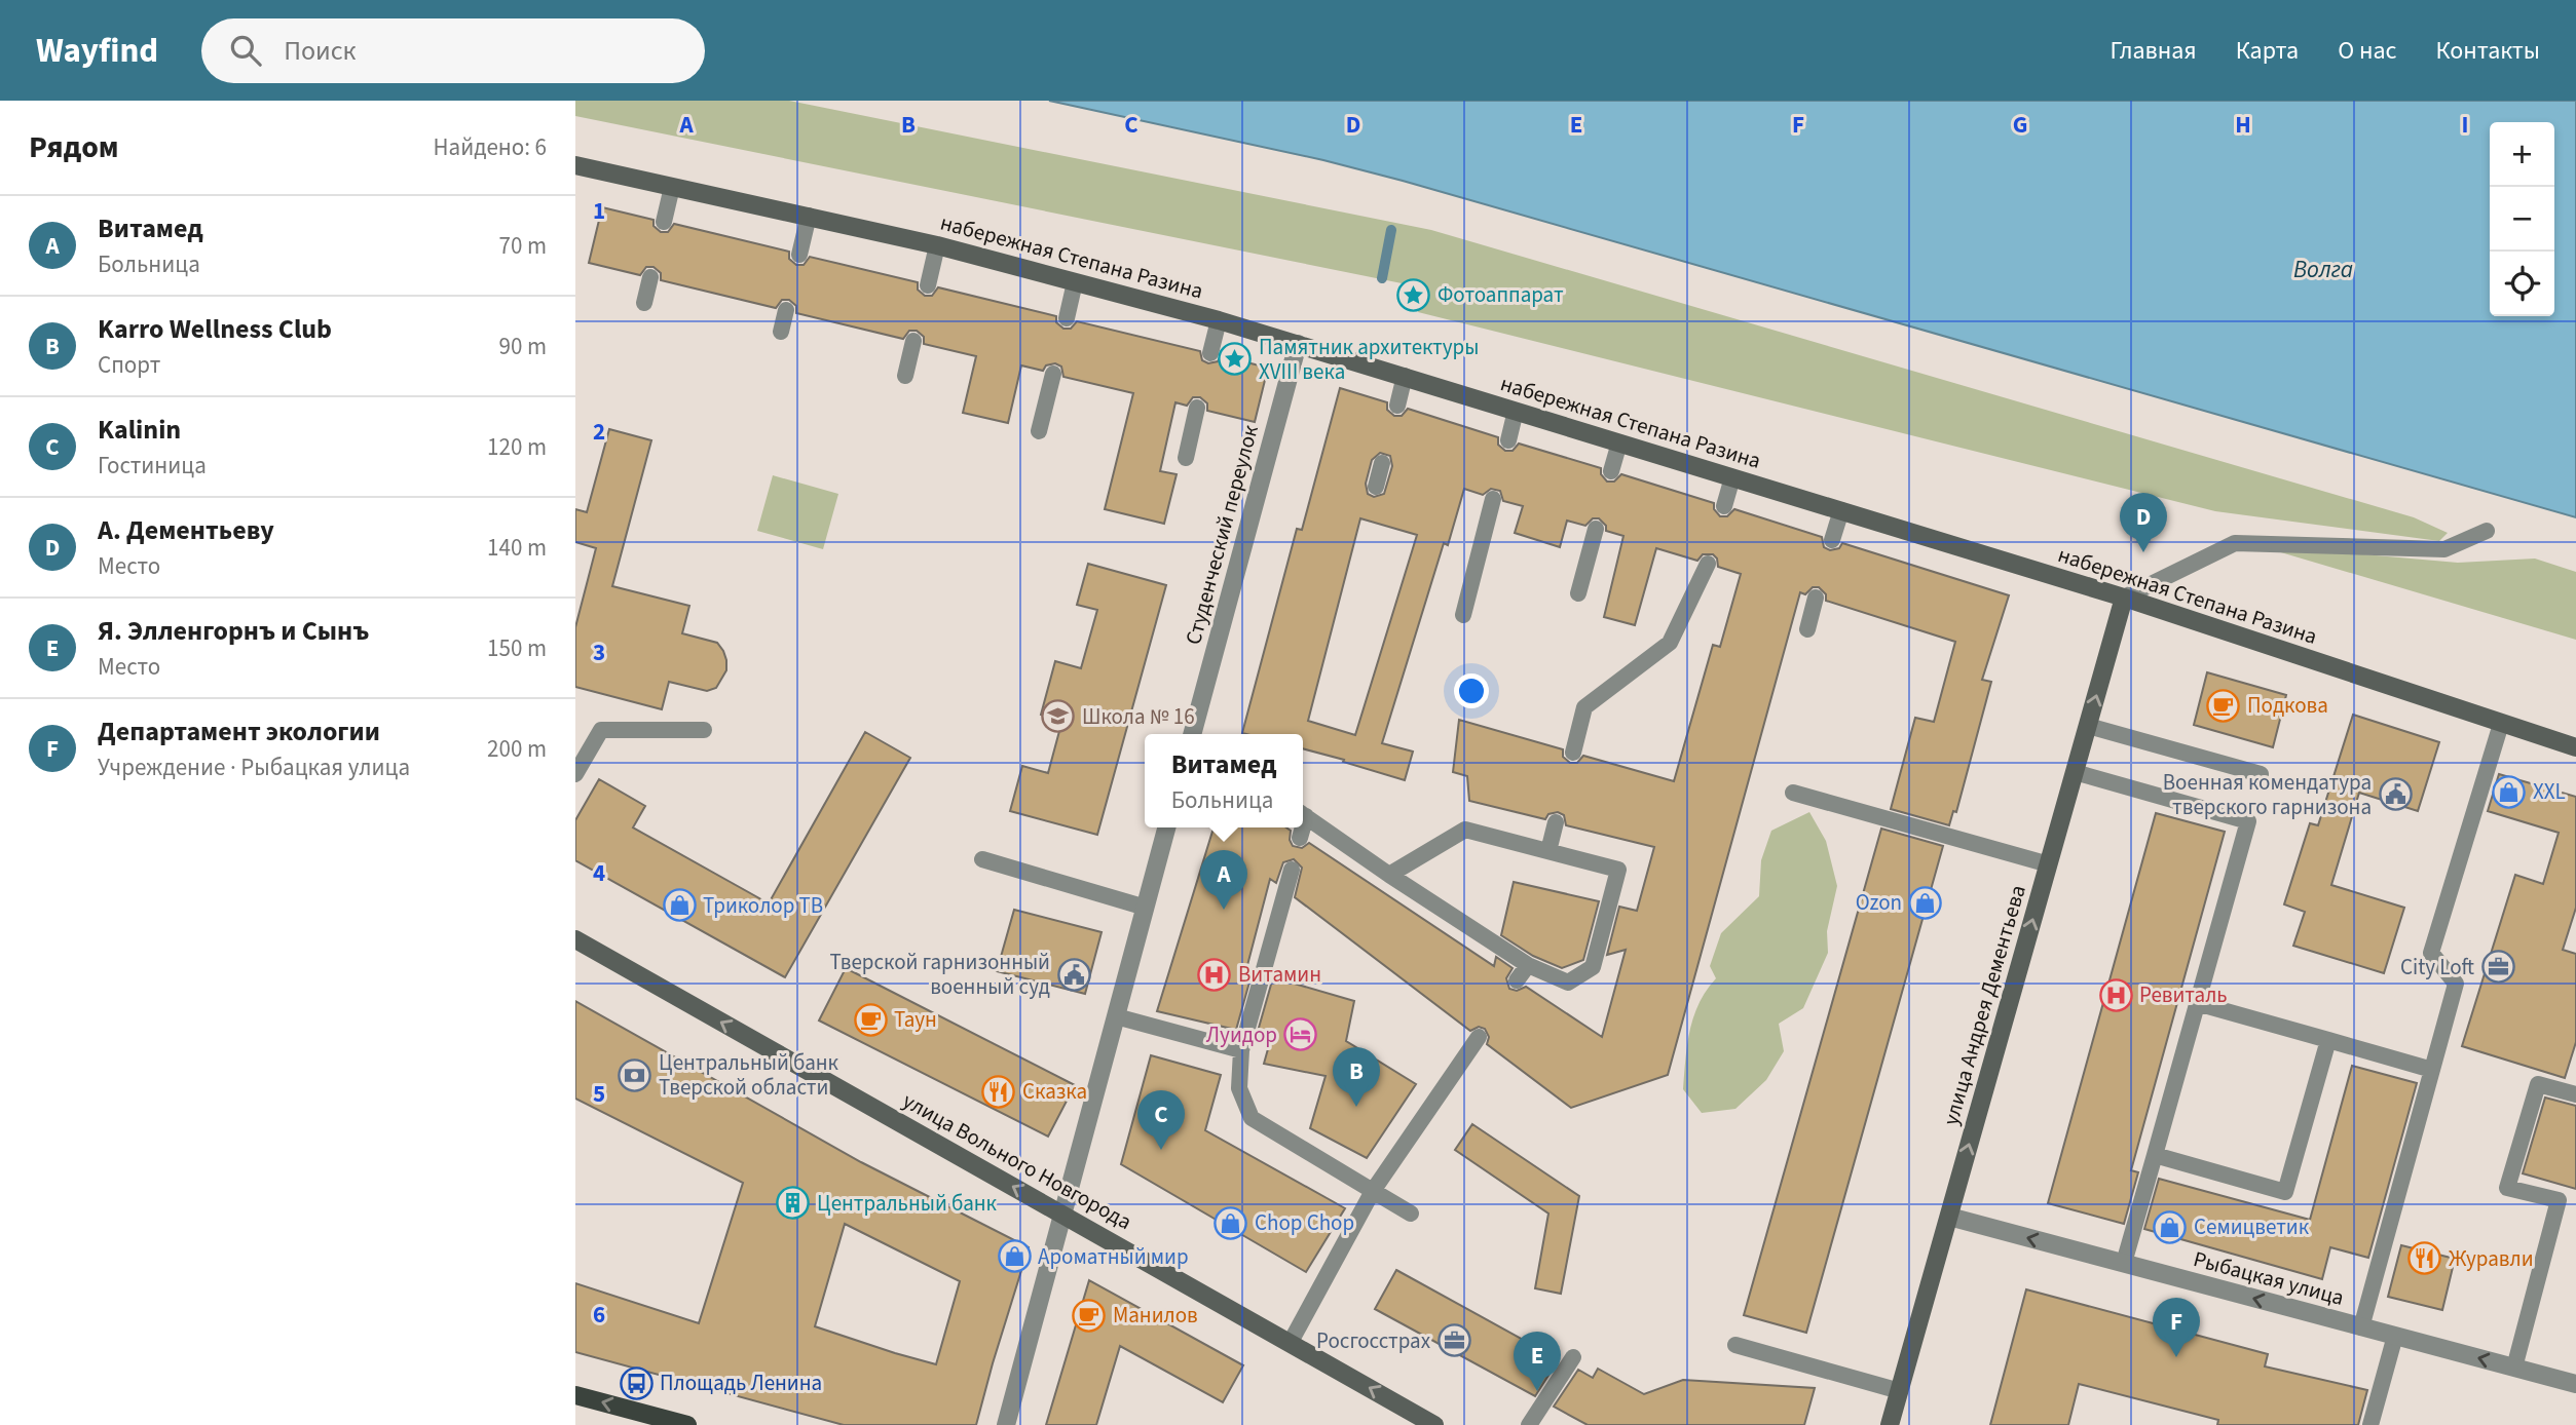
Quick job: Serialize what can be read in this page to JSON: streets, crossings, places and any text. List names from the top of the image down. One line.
{"streets":{"street":["набережная Степана Разина","Студенческий переулок","улица Андрея Дементьева","улица Вольного Новгорода","Рыбацкая улица"]},"crossings":[["набережная Степана Разина","Студенческий переулок"],["набережная Степана Разина","улица Андрея Дементьева"],["улица Андрея Дементьева","Рыбацкая улица"]],"one_way":["улица Андрея Дементьева","улица Вольного Новгорода","Рыбацкая улица"],"water":["Волга"],"places":{"place":["Фотоаппарат","Памятник архитектуры XVIII века"],"cafe":["Подкова","Таун","Манилов"],"school or university":["Школа № 16"],"shop":["XXL","Ozon","Триколор ТВ","Chop Chop","Семицветик","Ароматный мир"],"public building":["Военная комендатура тверского гарнизона","Тверской гарнизонный военный суд"],"office":["City Loft","Росгосстрах"],"hospital":["Витамин","Ревиталь"],"hotel":["Луидор"],"bank":["Центральный банк Тверской области"],"restaurant":["Сказка","Журавли"],"building":["Центральный банк"],"bus stop":["Площадь Ленина"]},"page":{"header":"Wayfind","search":"Поиск","nav":["Главная","Карта","О нас","Контакты"],"heading":["Рядом","Найдено: 6"],"map_buttons":["+","−"],"list":[{"mark":"A","name":"Витамед","note":"Больница","value":"70 m"},{"mark":"B","name":"Karro Wellness Club","note":"Спорт","value":"90 m"},{"mark":"C","name":"Kalinin","note":"Гостиница","value":"120 m"},{"mark":"D","name":"А. Дементьеву","note":"Место","value":"140 m"},{"mark":"E","name":"Я. Элленгорнъ и Сынъ","note":"Место","value":"150 m"},{"mark":"F","name":"Департамент экологии","note":"Учреждение · Рыбацкая улица","value":"200 m"}],"pins":["D","A","B","C","F","E"],"popup":["Витамед","Больница"]},"grid":{"columns":["A","B","C","D","E","F","G","H","I"],"rows":["1","2","3","4","5","6"]}}
